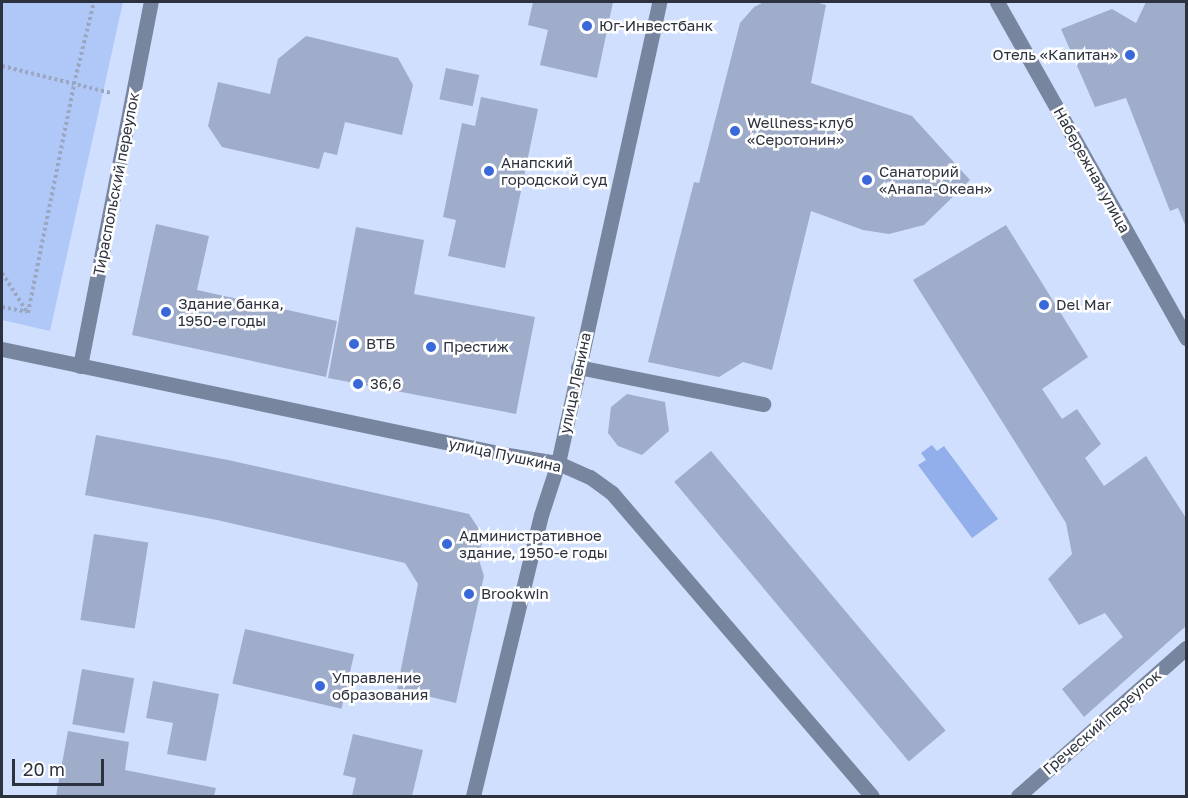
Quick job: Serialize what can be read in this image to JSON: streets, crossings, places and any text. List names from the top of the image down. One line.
{"streets":{"street":["Набережная улица","Тираспольский переулок","улица Ленина","улица Пушкина","Греческий переулок"]},"crossings":[["Тираспольский переулок","улица Пушкина"],["улица Ленина","улица Пушкина"]],"places":["Юг-Инвестбанк","Отель «Капитан»","Wellness-клуб «Серотонин»","Анапский городской суд","Санаторий «Анапа-Океан»","Del Mar","Здание банка, 1950-е годы","ВТБ","Престиж","36,6","Административное здание, 1950-е годы","Brookwin","Управление образования"],"scale_bar":"20 m"}
